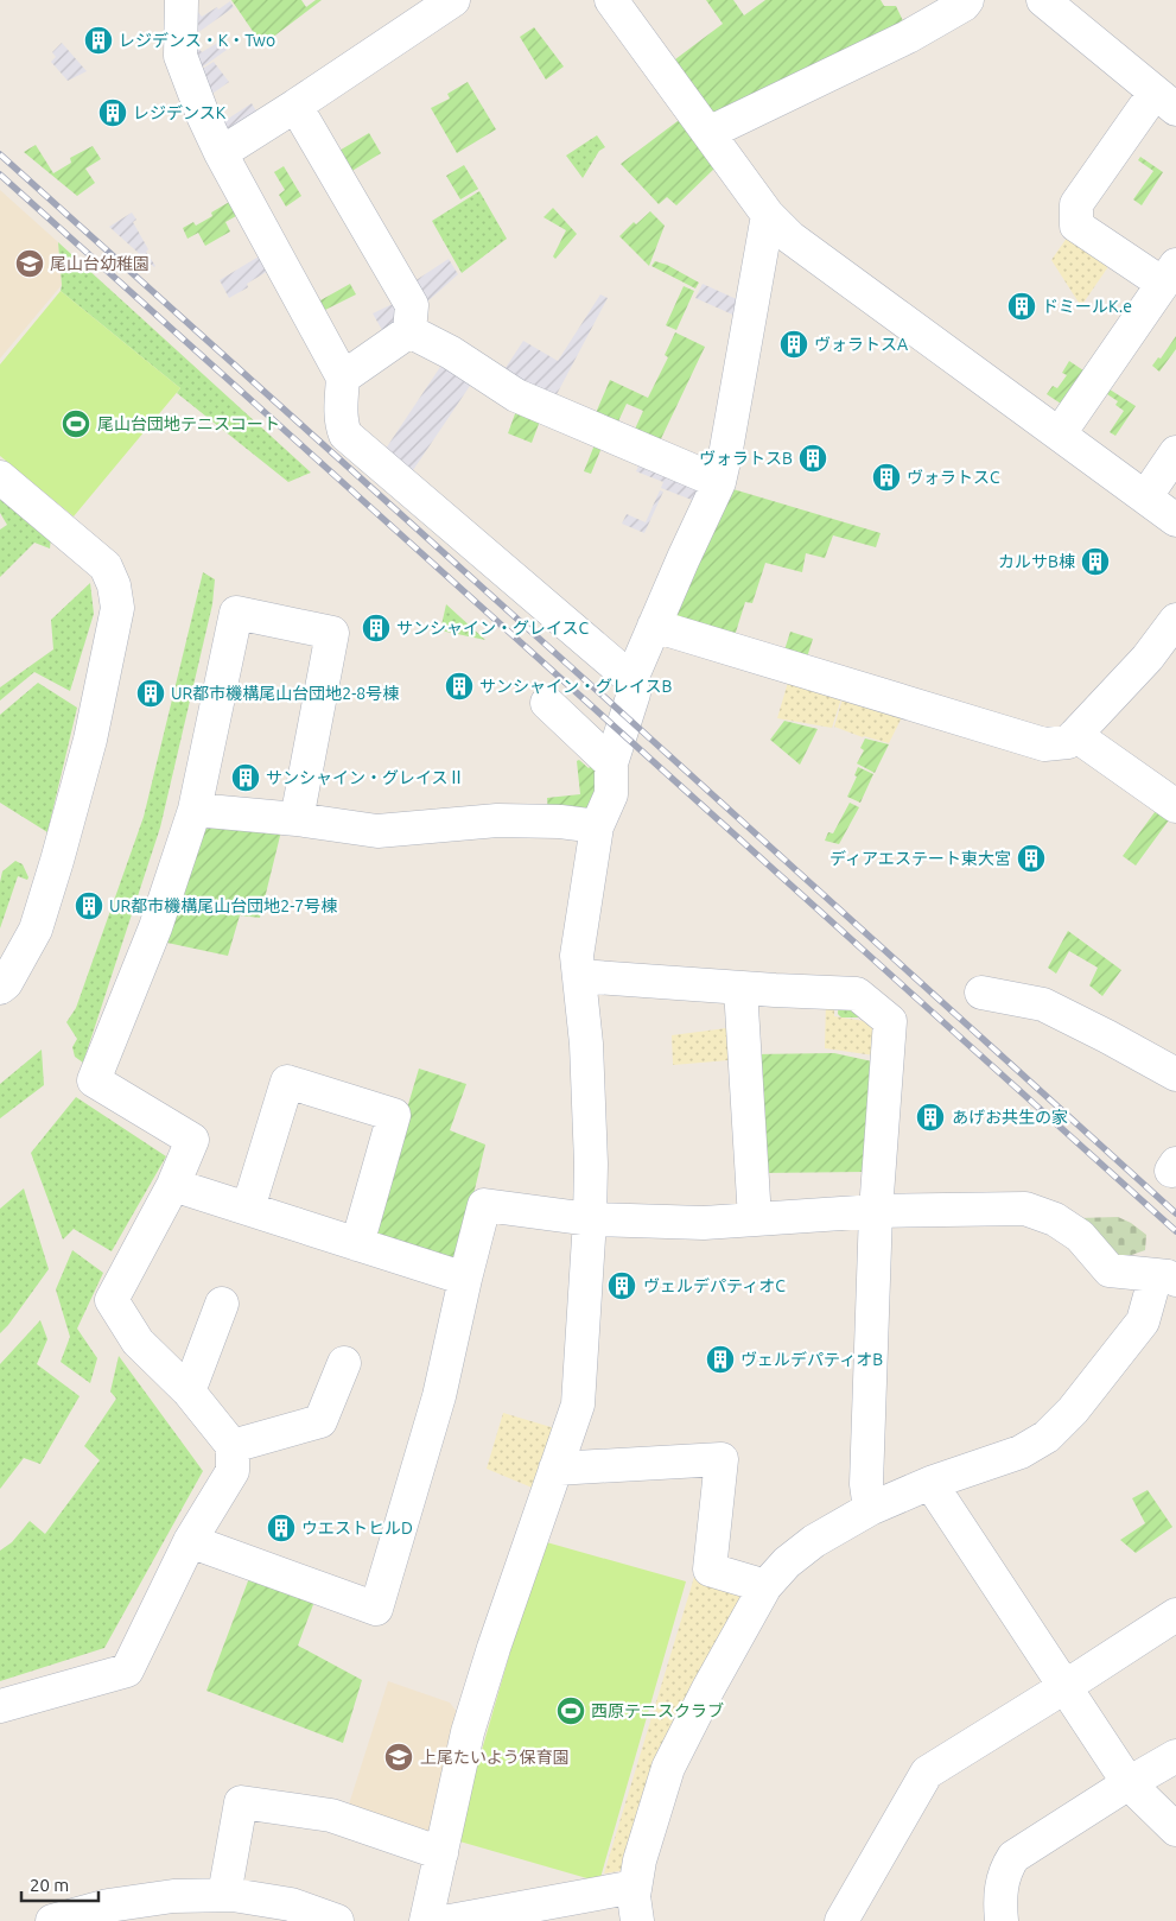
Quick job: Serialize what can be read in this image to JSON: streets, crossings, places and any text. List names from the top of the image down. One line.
{"places":{"building":["レジデンス・K・Two","レジデンスK","ドミールK.e","ヴォラトスA","ヴォラトスB","ヴォラトスC","カルサB棟","サンシャイン・グレイスC","サンシャイン・グレイスB","UR都市機構尾山台団地2-8号棟","サンシャイン・グレイスⅡ","ディアエステート東大宮","UR都市機構尾山台団地2-7号棟","あげお共生の家","ヴェルデパティオC","ヴェルデパティオB","ウエストヒルD"],"school or university":["尾山台幼稚園","上尾たいよう保育園"],"sports":["尾山台団地テニスコート","西原テニスクラブ"]},"scale_bar":"20 m"}
